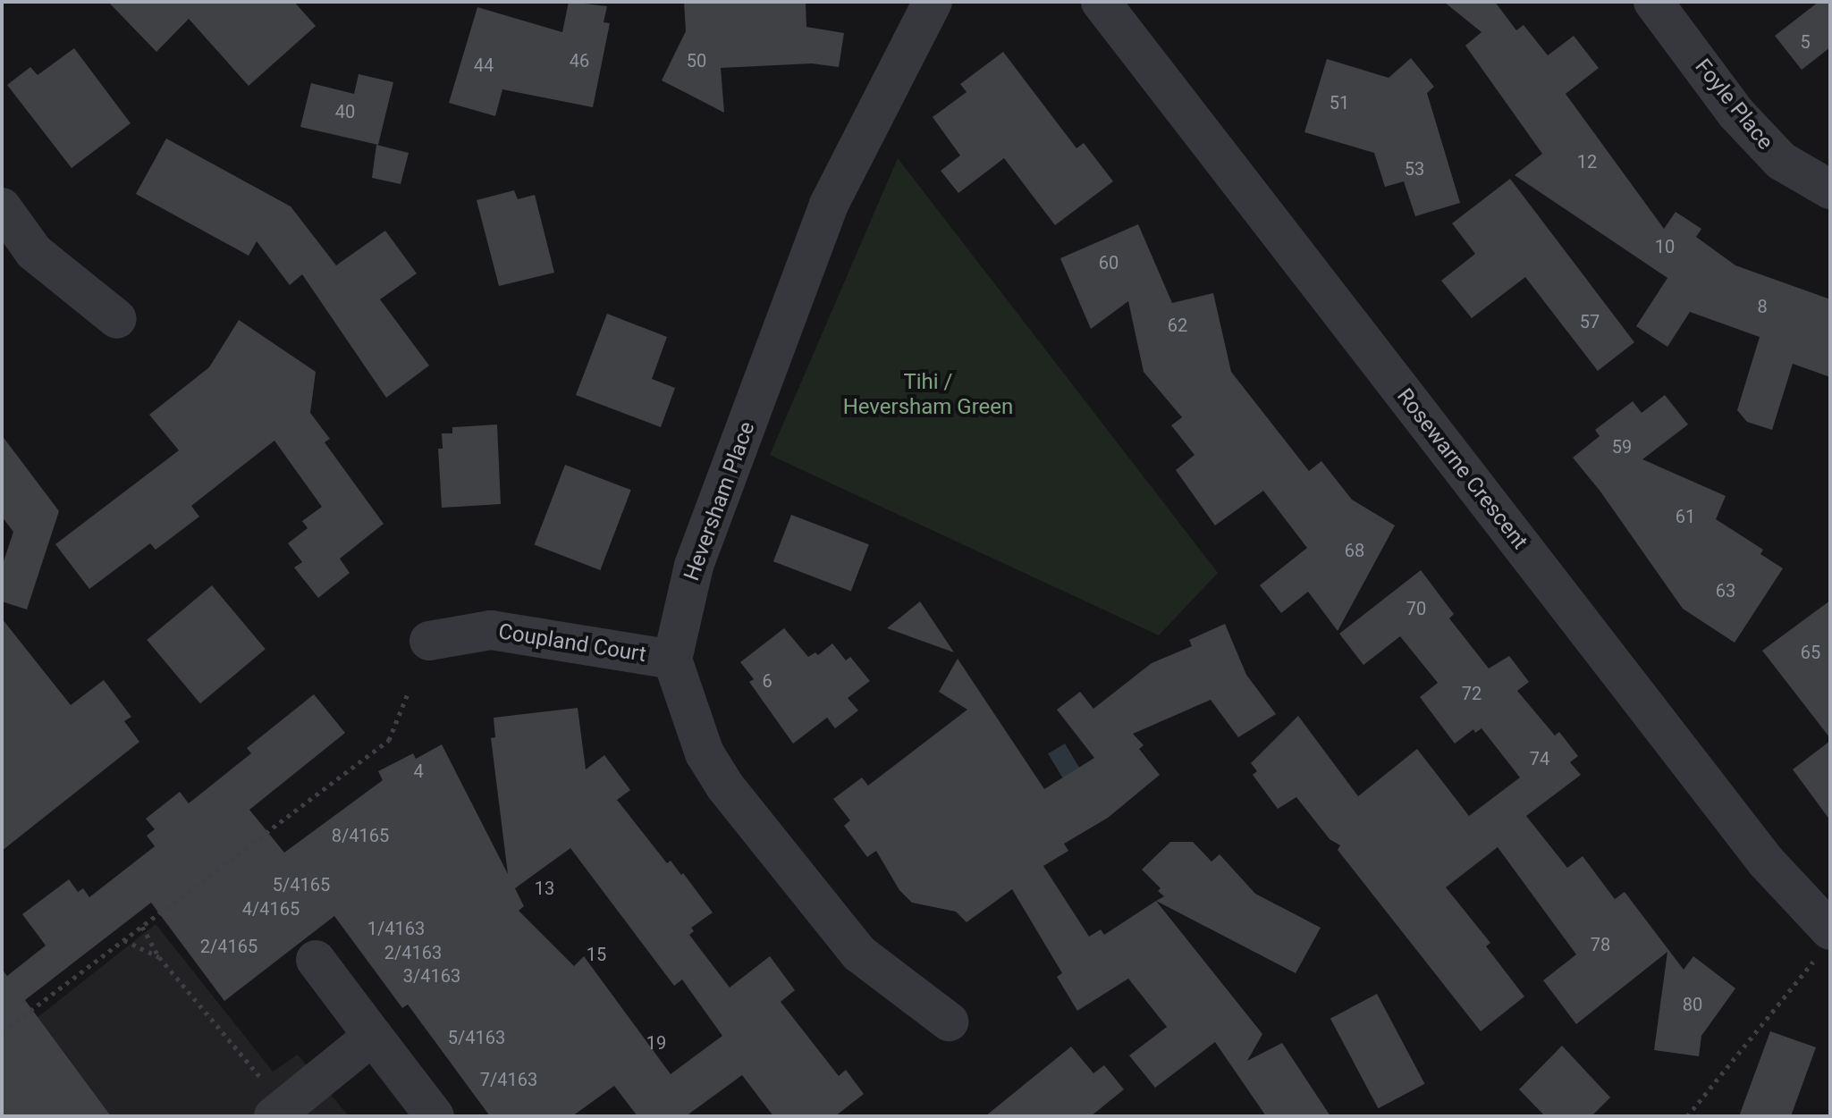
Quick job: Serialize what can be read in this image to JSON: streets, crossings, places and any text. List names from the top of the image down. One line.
{"streets":{"street":["Foyle Place","Rosewarne Crescent","Heversham Place","Coupland Court"]},"crossings":[["Heversham Place","Coupland Court"]],"parks":["Tihi / Heversham Green"],"house_numbers":["5","46","50","44","51","40","12","53","10","60","8","57","62","59","61","68","63","70","65","6","72","74","4","8/4165","5/4165","13","4/4165","1/4163","78","2/4165","2/4163","15","3/4163","80","5/4163","19","7/4163"]}
